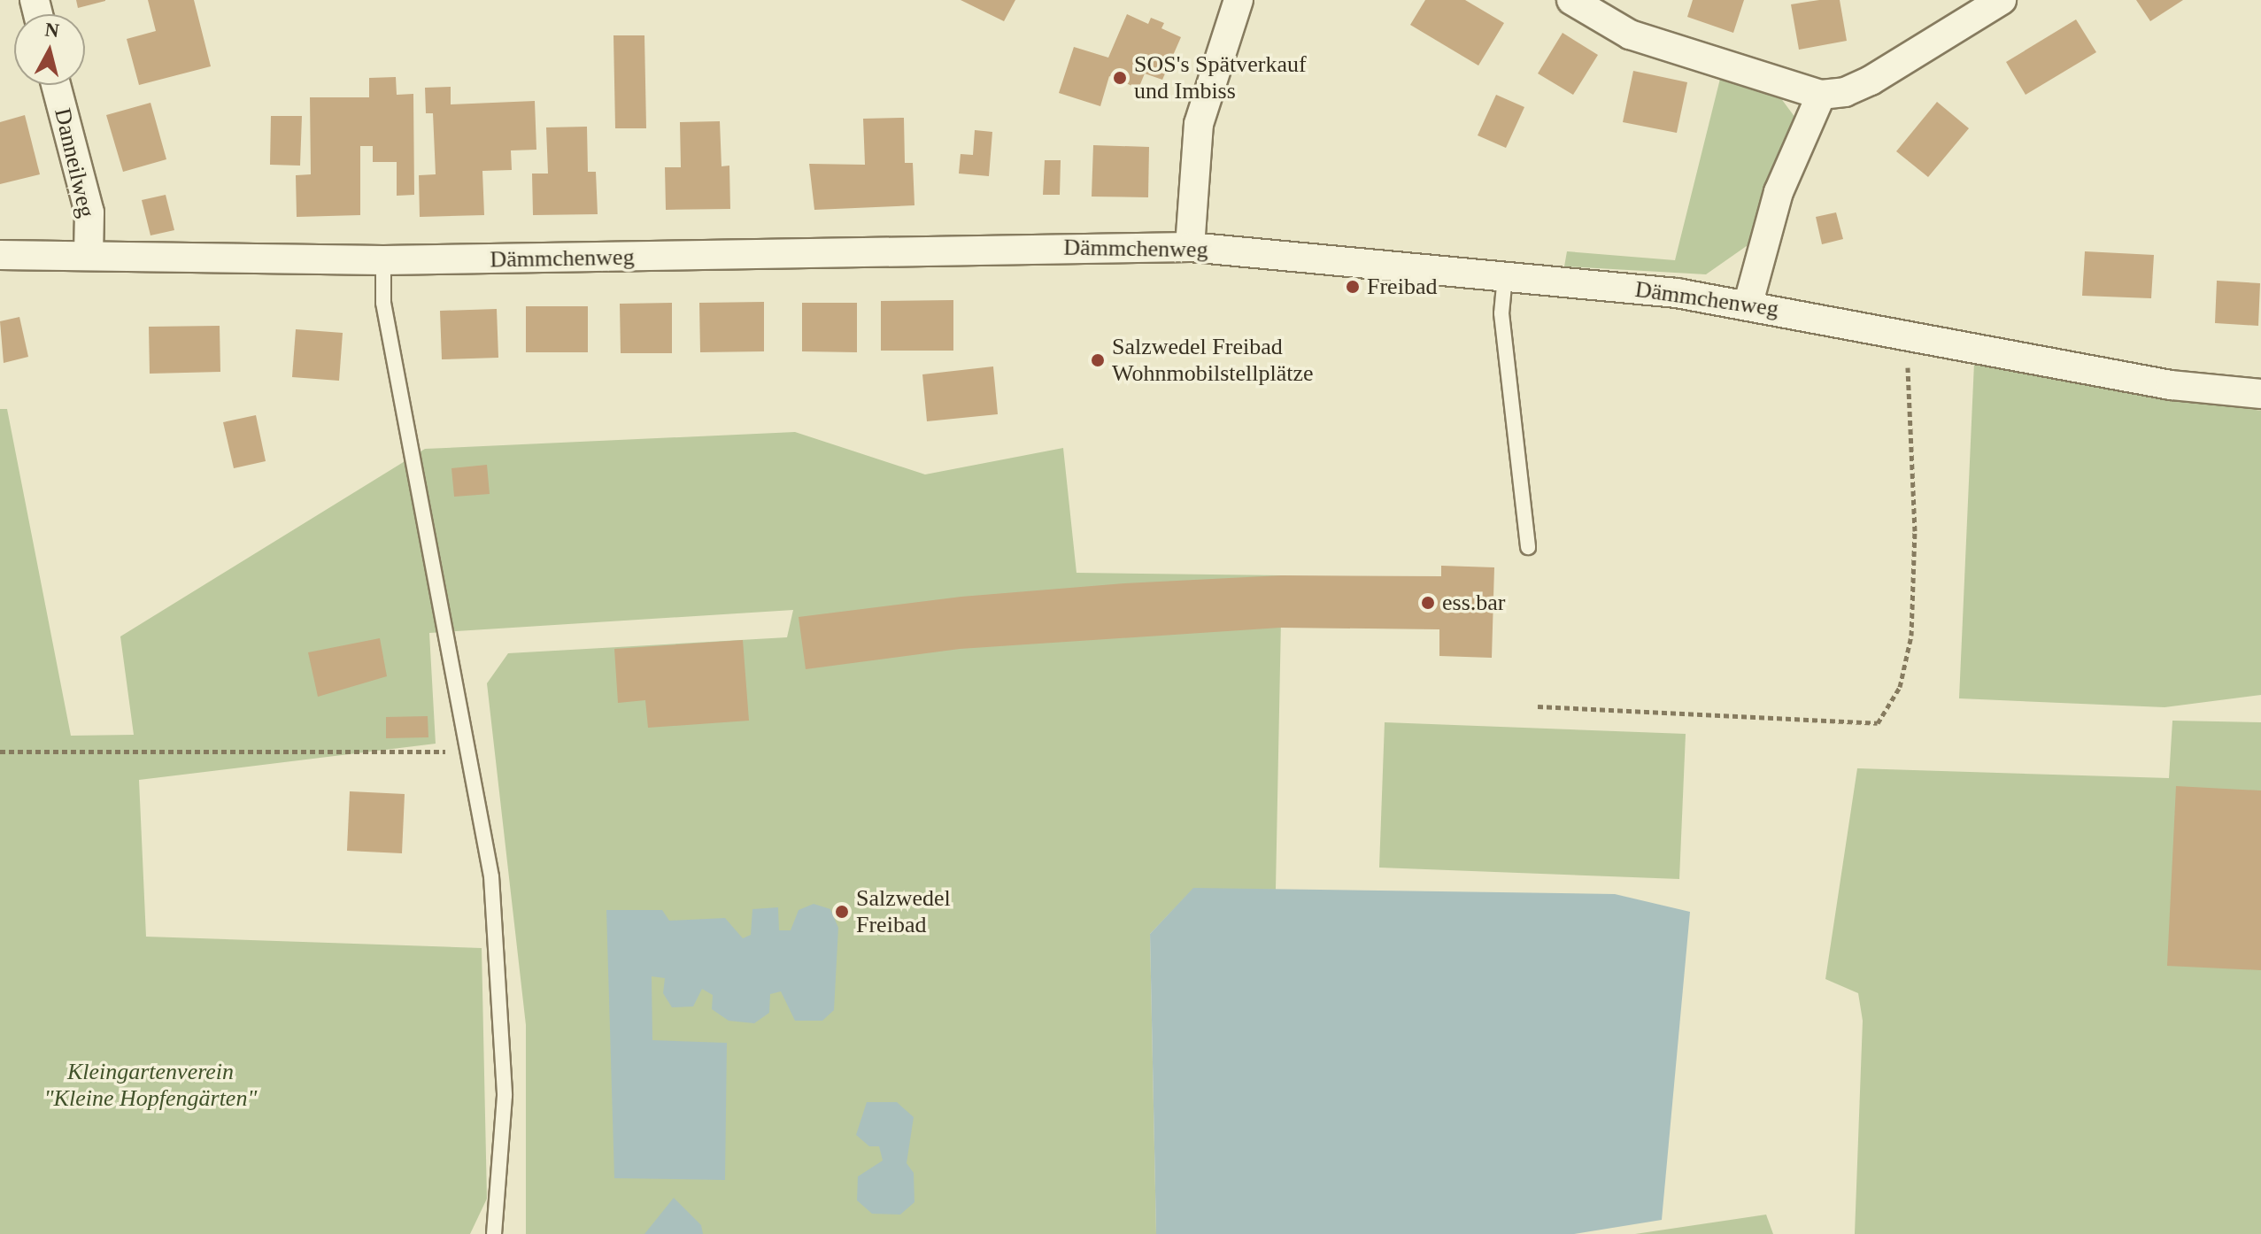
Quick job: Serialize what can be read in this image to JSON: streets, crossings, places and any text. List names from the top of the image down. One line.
{"streets":{"street":["Danneilweg","Dämmchenweg"]},"crossings":[["Danneilweg","Dämmchenweg"]],"parks":["Kleingartenverein \"Kleine Hopfengärten\""],"places":["SOS's Spätverkauf und Imbiss","Freibad","Salzwedel Freibad Wohnmobilstellplätze","ess.bar","Salzwedel Freibad"],"north":"top"}
